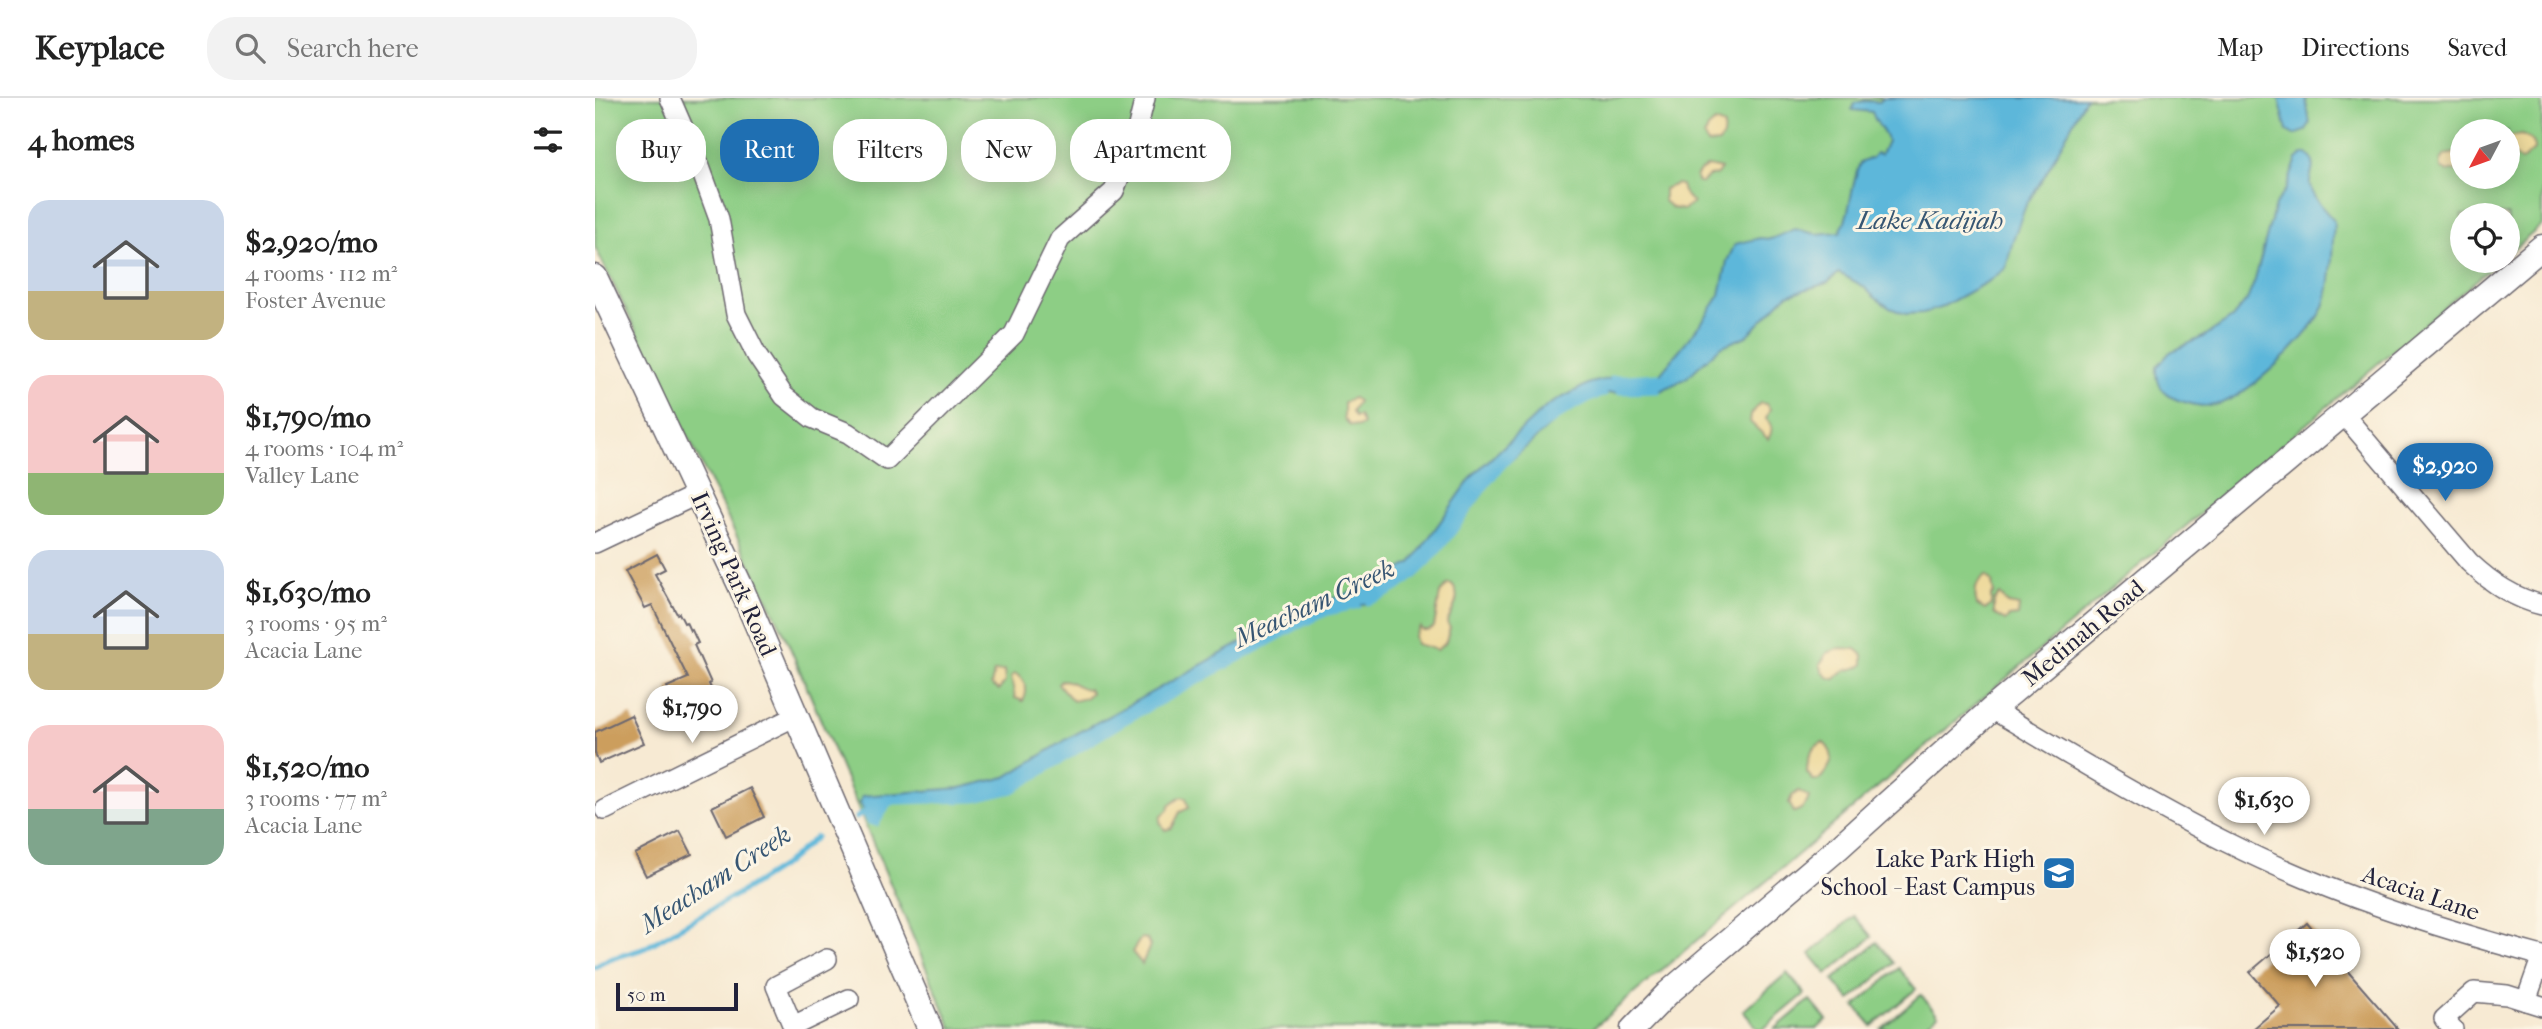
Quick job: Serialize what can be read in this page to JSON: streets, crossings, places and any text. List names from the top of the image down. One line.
{"streets":{"main road":["Irving Park Road","Medinah Road"],"street":["Acacia Lane"]},"crossings":[["Medinah Road","Acacia Lane"]],"water":["Lake Kadijah","Meacham Creek"],"places":{"school or university":["Lake Park High School - East Campus"]},"scale_bar":"50 m","north":"bottom left","page":{"header":"Keyplace","search":"Search here","nav":["Map","Directions","Saved"],"heading":"4 homes","chip":["Buy","Rent","Filters","New","Apartment"],"list":[{"name":"$2,920/mo","note":"4 rooms · 112 m² · Foster Avenue"},{"name":"$1,790/mo","note":"4 rooms · 104 m² · Valley Lane"},{"name":"$1,630/mo","note":"3 rooms · 95 m² · Acacia Lane"},{"name":"$1,520/mo","note":"3 rooms · 77 m² · Acacia Lane"}],"price":["$2,920","$1,790","$1,630","$1,520"],"scale":"50 m"}}
